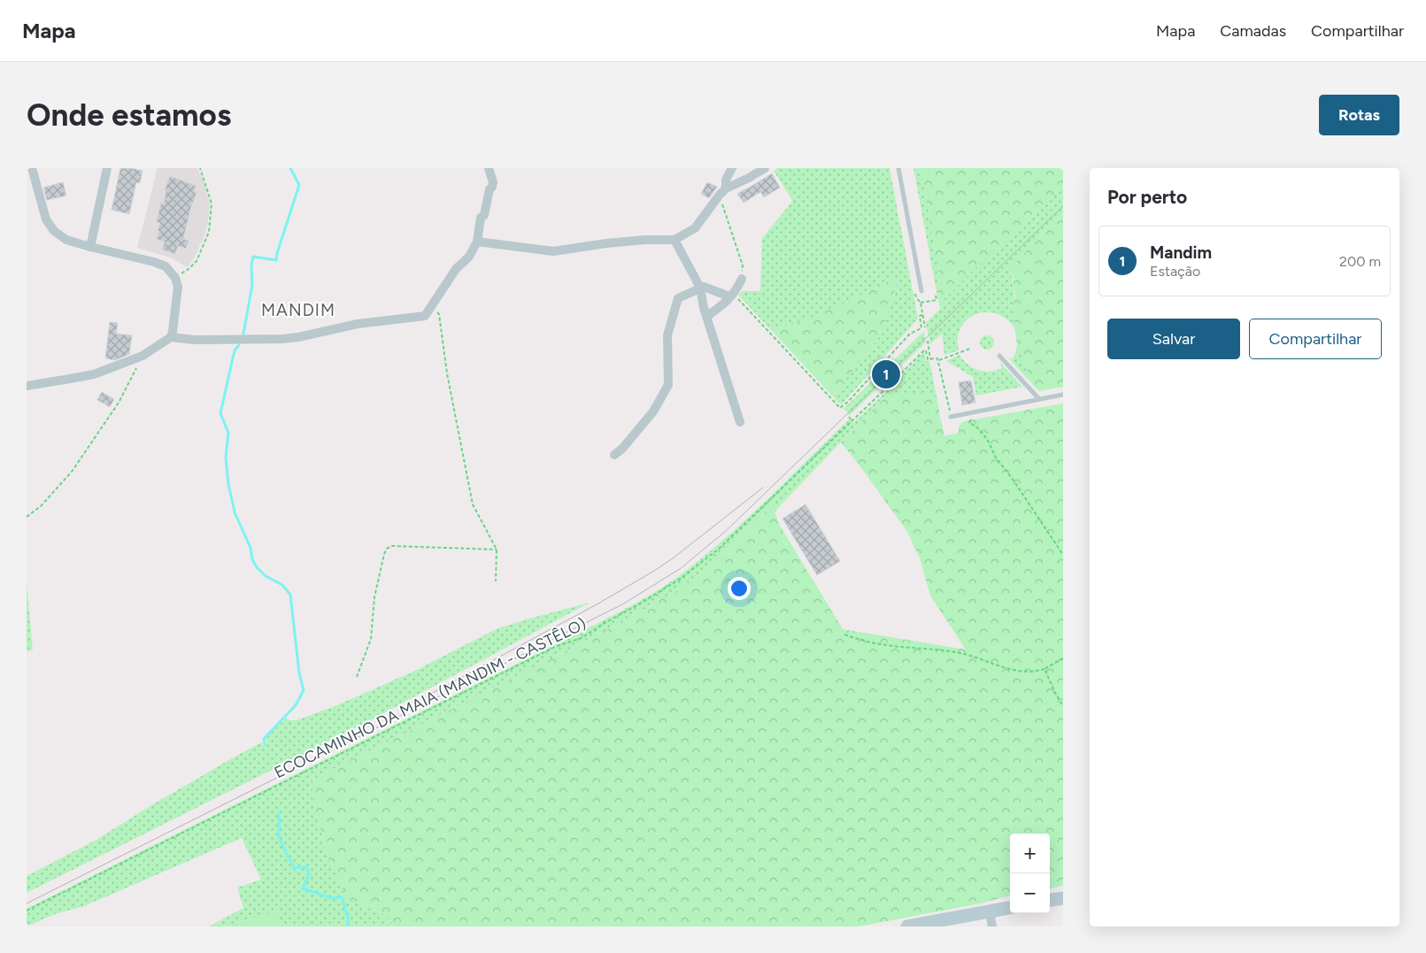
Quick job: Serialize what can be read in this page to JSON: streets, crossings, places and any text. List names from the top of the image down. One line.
{"streets":{"path":["ECOCAMINHO DA MAIA (MANDIM - CASTÊLO)"]},"districts":["MANDIM"],"page":{"header":"Mapa","nav":["Mapa","Camadas","Compartilhar"],"buttons":["Rotas",["Salvar","Compartilhar"]],"title":"Onde estamos","heading":"Por perto","list":[{"mark":"1","name":"Mandim","note":"Estação","value":"200 m"}],"pins":"1","map_buttons":["+","−"]}}
